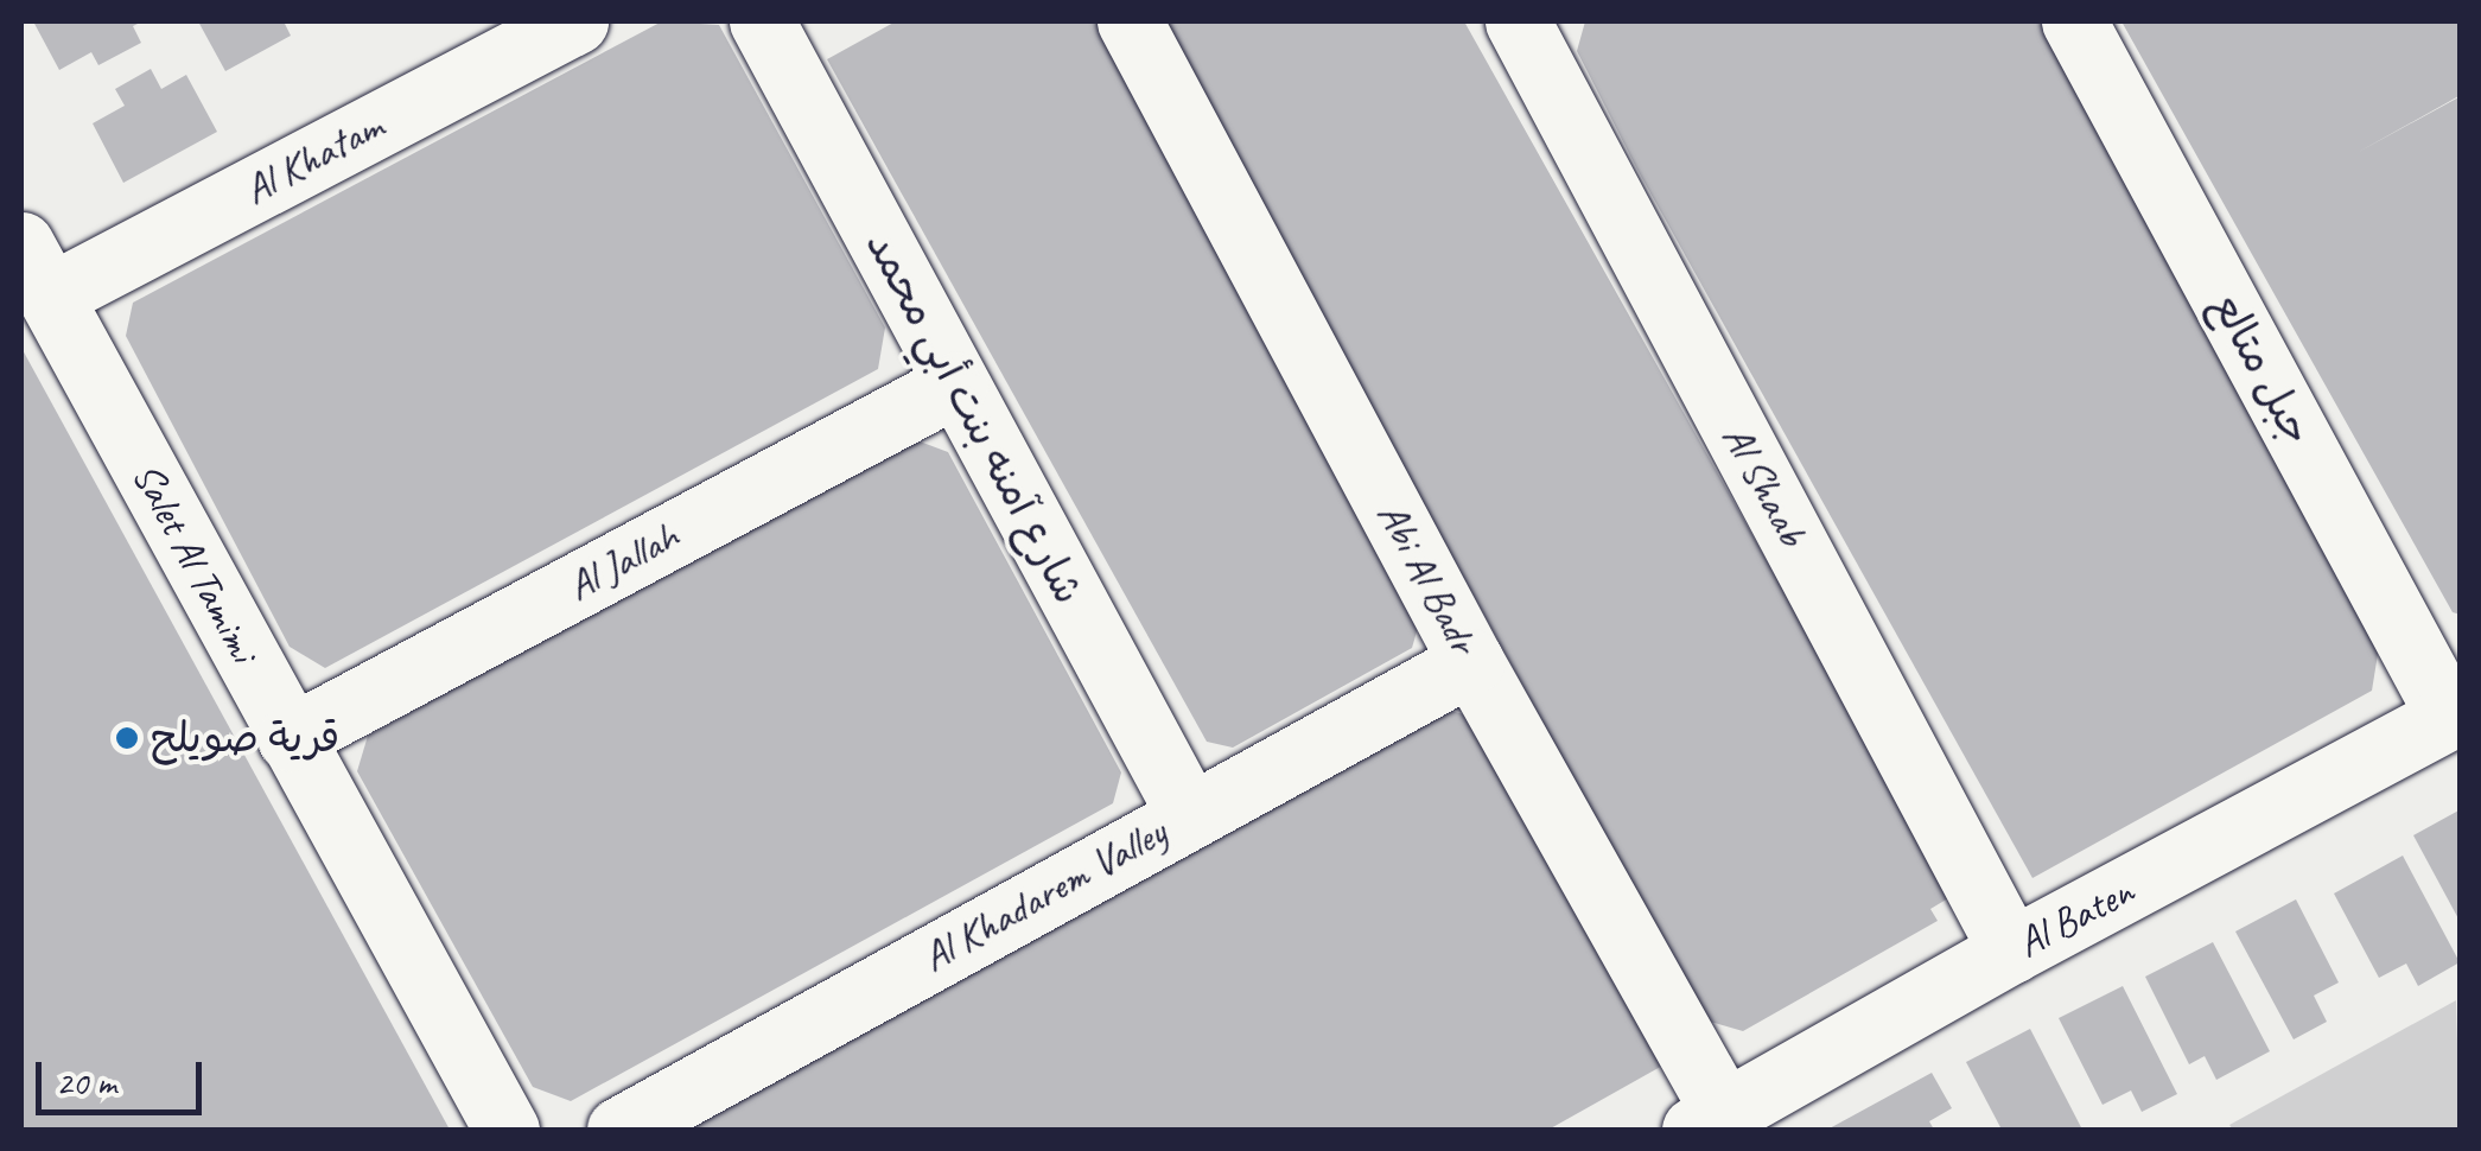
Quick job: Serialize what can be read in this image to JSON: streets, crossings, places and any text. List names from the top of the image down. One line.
{"streets":{"street":["Al Khatam","جبل متالع","شارع آمنه بنت أبي محمد","Al Shaab","Al Jallah","Salet Al Tamimi","Abi Al Badr","Al Khadarem Valley","Al Baten"]},"crossings":[["Al Khatam","Salet Al Tamimi"],["جبل متالع","Al Baten"],["شارع آمنه بنت أبي محمد","Al Jallah"],["شارع آمنه بنت أبي محمد","Al Khadarem Valley"],["Al Shaab","Al Baten"],["Al Jallah","Salet Al Tamimi"],["Abi Al Badr","Al Khadarem Valley"],["Abi Al Badr","Al Baten"]],"places":["قرية صويلح"],"scale_bar":"20 m"}
